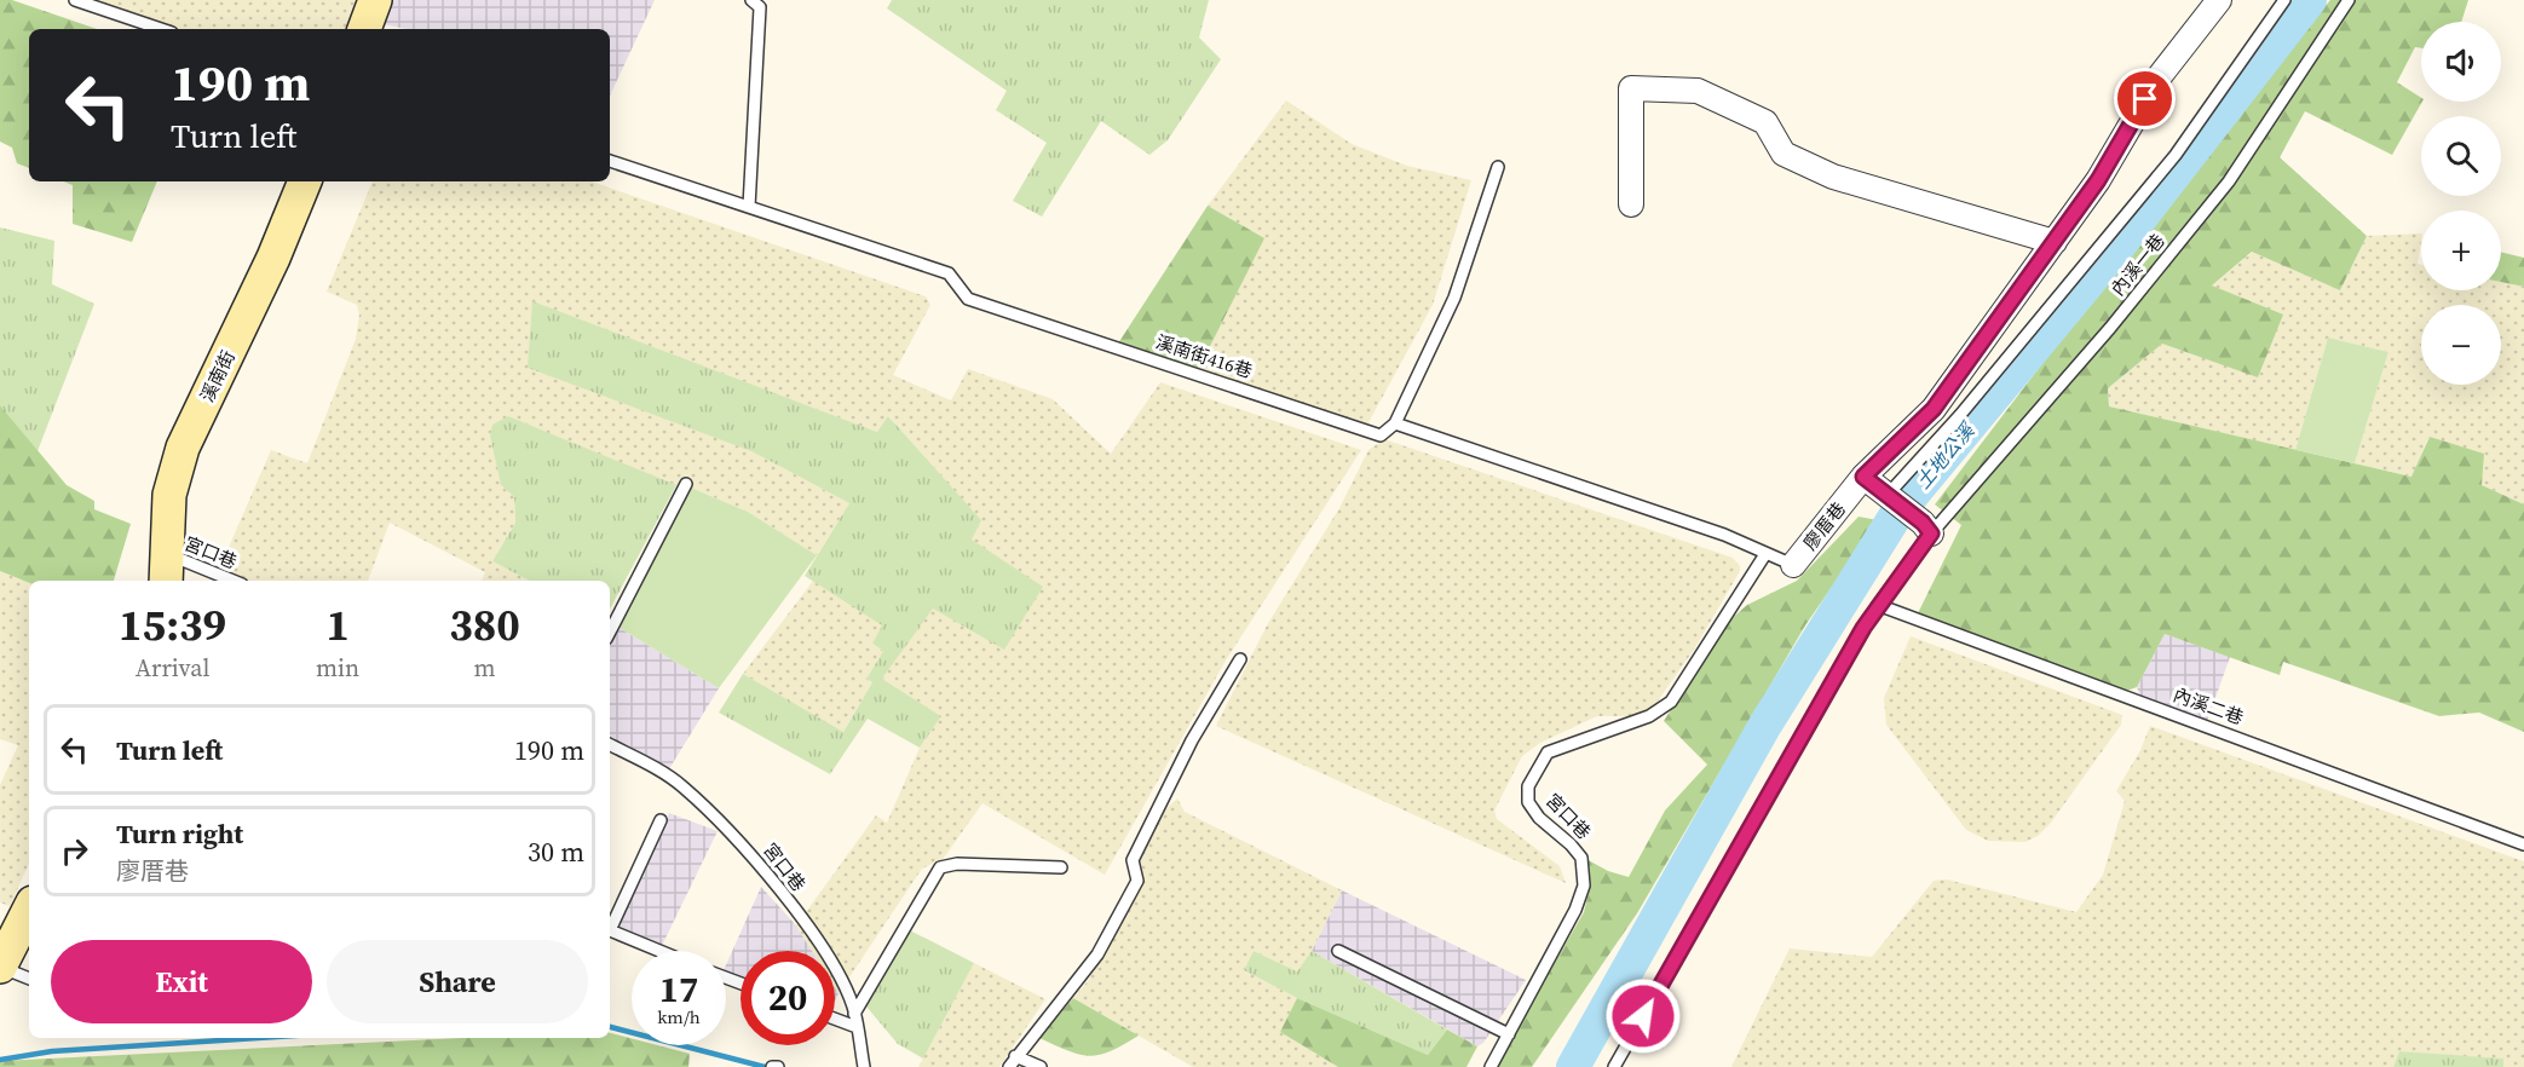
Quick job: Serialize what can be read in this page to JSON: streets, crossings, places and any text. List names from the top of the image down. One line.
{"streets":{"street":["溪南街","廖厝巷"],"lane":["內溪一巷","溪南街416巷","宮口巷","內溪二巷"]},"crossings":[["內溪一巷","內溪二巷"],["溪南街","宮口巷"]],"water":["土地公溪"],"page":{"map_buttons":["+","−"],"turn":["190 m","Turn left"],"eta":["15:39","Arrival","1","min","380","m"],"list":[{"name":"Turn left","value":"190 m"},{"name":"Turn right","note":"廖厝巷","value":"30 m"}],"buttons":["Exit","Share"],"speed":"17 km/h","limit":"20"}}
